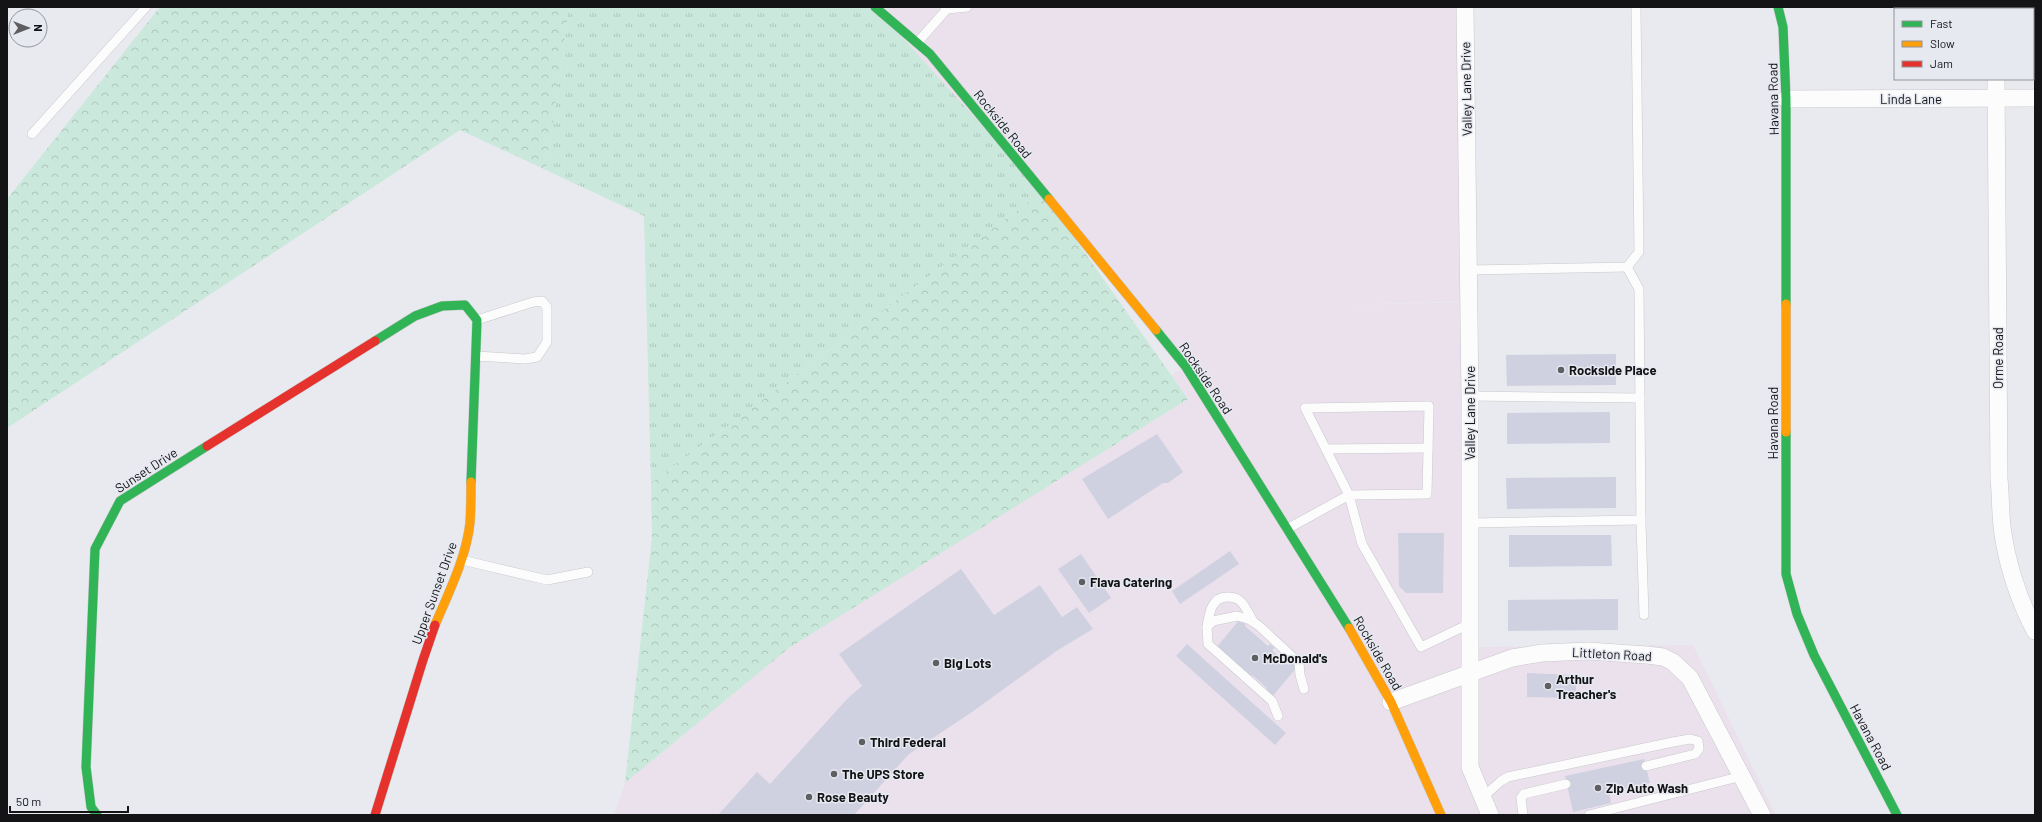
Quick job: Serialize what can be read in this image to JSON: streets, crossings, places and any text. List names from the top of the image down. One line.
{"streets":{"street":["Valley Lane Drive","Havana Road","Linda Lane","Rockside Road","Orme Road","Sunset Drive","Upper Sunset Drive","Littleton Road"]},"crossings":[["Valley Lane Drive","Littleton Road"],["Havana Road","Linda Lane"],["Linda Lane","Orme Road"],["Rockside Road","Littleton Road"],["Sunset Drive","Upper Sunset Drive"]],"places":["Rockside Place","Flava Catering","McDonald's","Big Lots","Arthur Treacher's","Third Federal","The UPS Store","Zip Auto Wash","Rose Beauty"],"legend":["Fast","Slow","Jam"],"scale_bar":"50 m","north":"right"}
